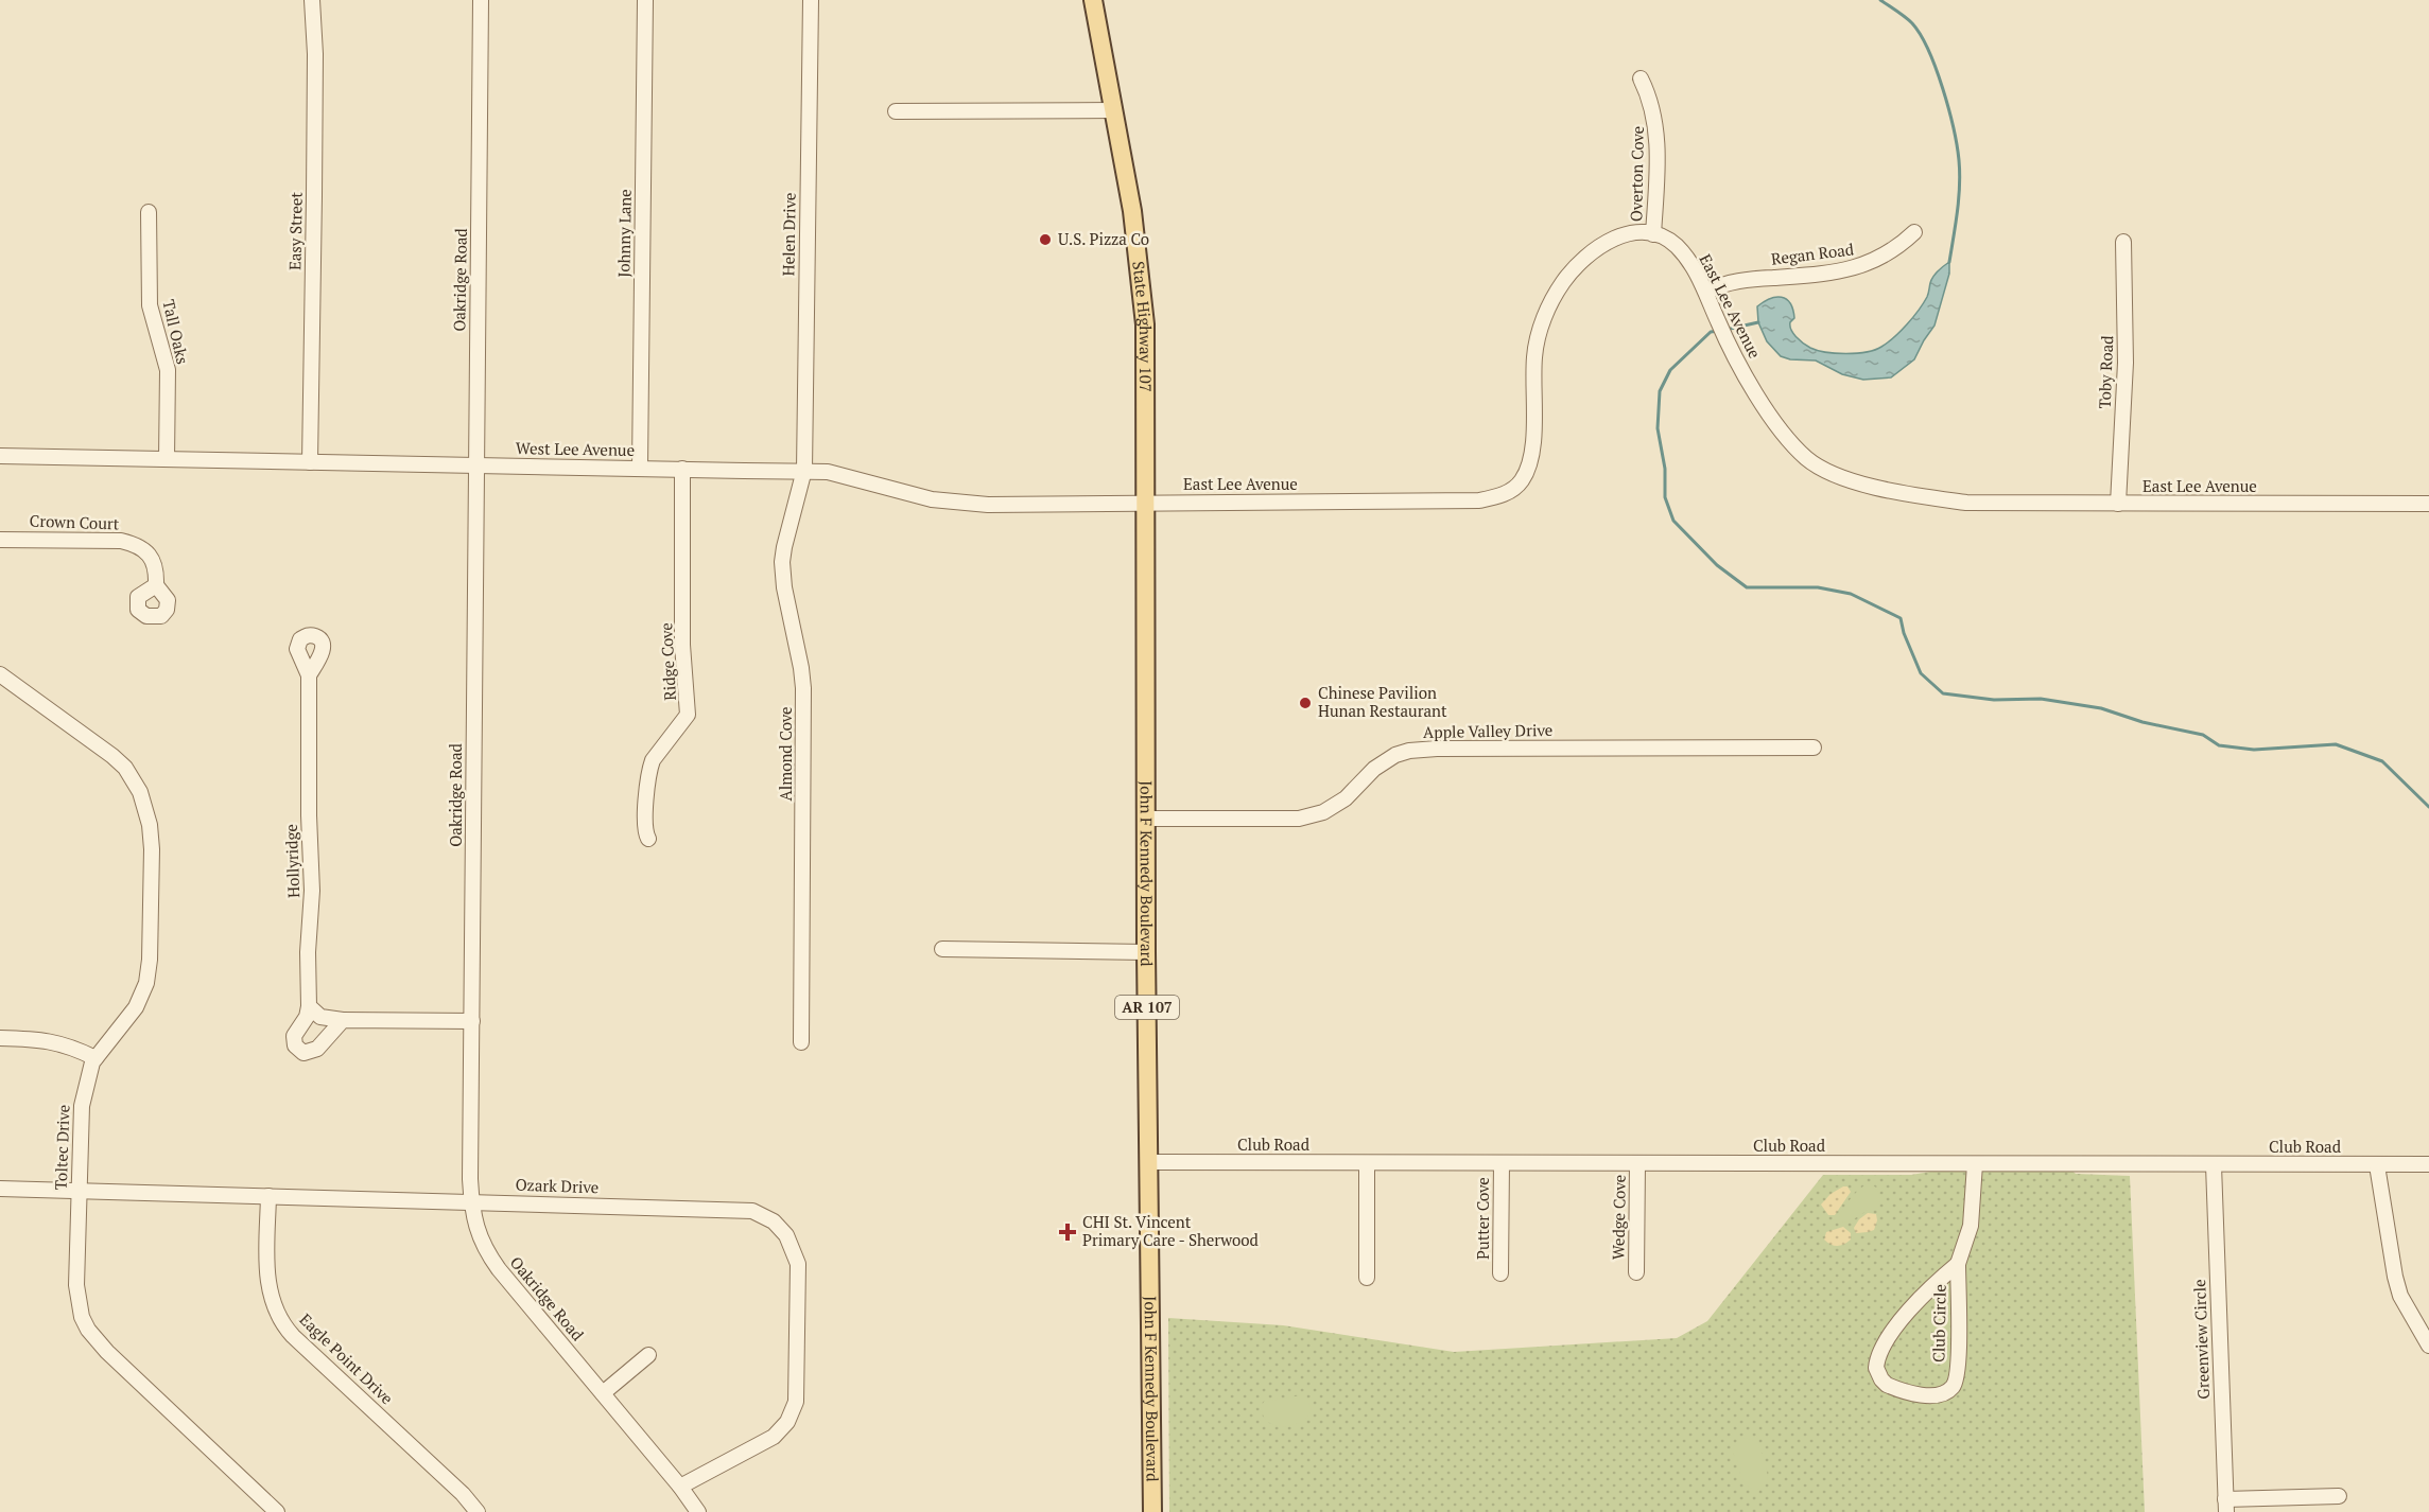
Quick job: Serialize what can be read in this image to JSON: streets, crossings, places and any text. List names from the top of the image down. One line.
{"streets":{"main road":["State Highway 107","John F Kennedy Boulevard","AR 107"],"street":["Overton Cove","Easy Street","Johnny Lane","Helen Drive","Regan Road","Oakridge Road","East Lee Avenue","Tall Oaks","Toby Road","West Lee Avenue","Crown Court","Ridge Cove","Apple Valley Drive","Almond Cove","Hollyridge","Club Road","Toltec Drive","Ozark Drive","Wedge Cove","Putter Cove","Club Circle","Greenview Circle","Eagle Point Drive"]},"crossings":[["Overton Cove","East Lee Avenue"],["Easy Street","West Lee Avenue"],["Johnny Lane","West Lee Avenue"],["Helen Drive","West Lee Avenue"],["Helen Drive","Almond Cove"],["Regan Road","East Lee Avenue"],["Oakridge Road","West Lee Avenue"],["Oakridge Road","Ozark Drive"],["East Lee Avenue","State Highway 107"],["East Lee Avenue","Toby Road"],["East Lee Avenue","West Lee Avenue"],["East Lee Avenue","John F Kennedy Boulevard"],["State Highway 107","West Lee Avenue"],["State Highway 107","John F Kennedy Boulevard"],["Tall Oaks","West Lee Avenue"],["West Lee Avenue","Ridge Cove"],["West Lee Avenue","Almond Cove"],["West Lee Avenue","John F Kennedy Boulevard"],["Apple Valley Drive","John F Kennedy Boulevard"],["John F Kennedy Boulevard","Club Road"],["Club Road","Wedge Cove"],["Club Road","Putter Cove"],["Club Road","Club Circle"],["Club Road","Greenview Circle"],["Toltec Drive","Ozark Drive"],["Ozark Drive","Eagle Point Drive"]],"places":{"other":["U.S. Pizza Co","Chinese Pavilion Hunan Restaurant"],"health":["CHI St. Vincent Primary Care - Sherwood"]}}
